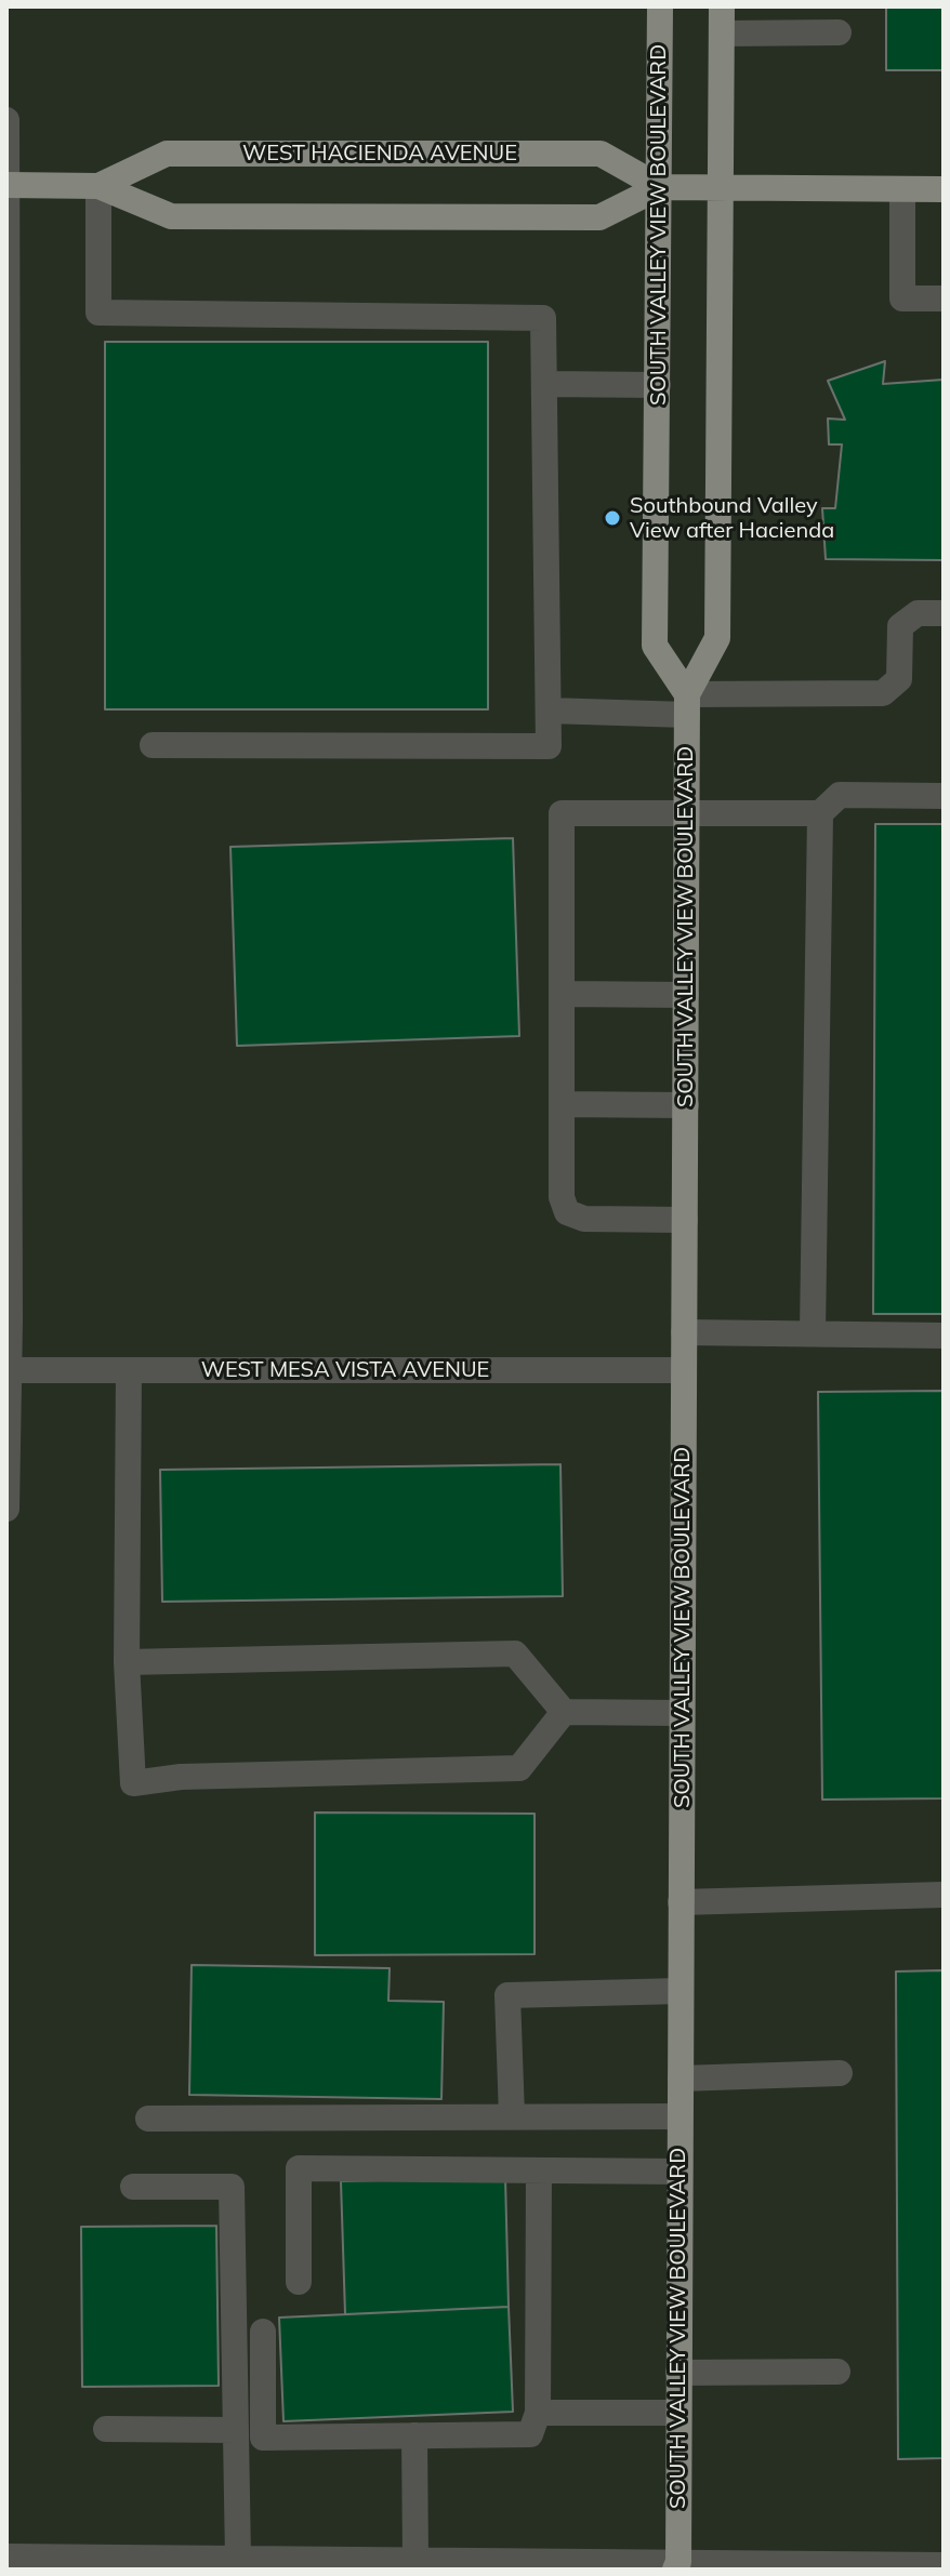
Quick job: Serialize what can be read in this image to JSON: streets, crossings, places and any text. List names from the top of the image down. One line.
{"streets":{"main road":["WEST HACIENDA AVENUE","SOUTH VALLEY VIEW BOULEVARD"],"street":["WEST MESA VISTA AVENUE"]},"crossings":[["WEST HACIENDA AVENUE","SOUTH VALLEY VIEW BOULEVARD"],["SOUTH VALLEY VIEW BOULEVARD","WEST MESA VISTA AVENUE"]],"places":["Southbound Valley View after Hacienda"]}
